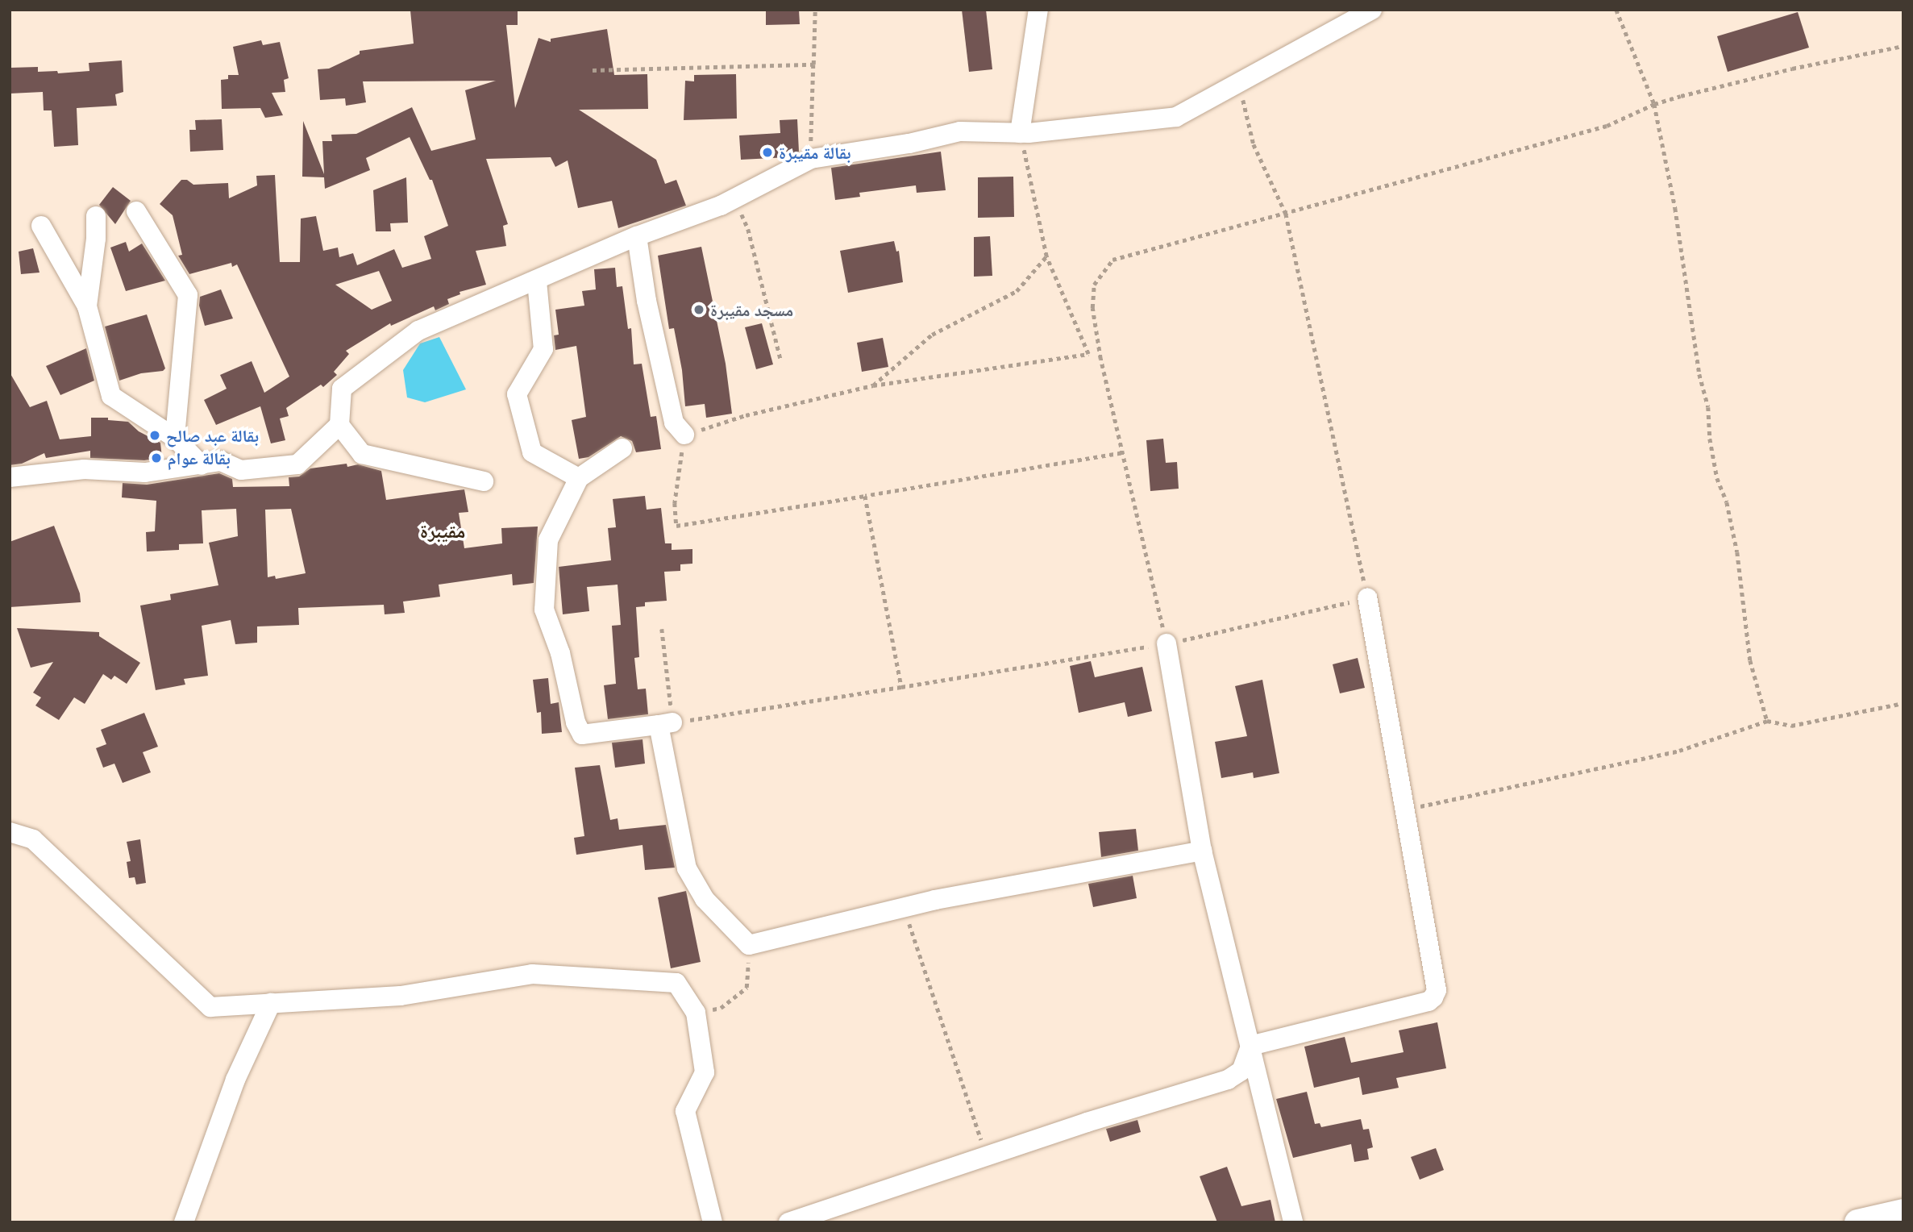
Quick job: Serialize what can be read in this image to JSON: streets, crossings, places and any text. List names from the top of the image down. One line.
{"districts":["مقيبرة"],"places":["بقالة مقيبرة","مسجد مقيبرة","بقالة عبد صالح","بقالة عوام"]}
